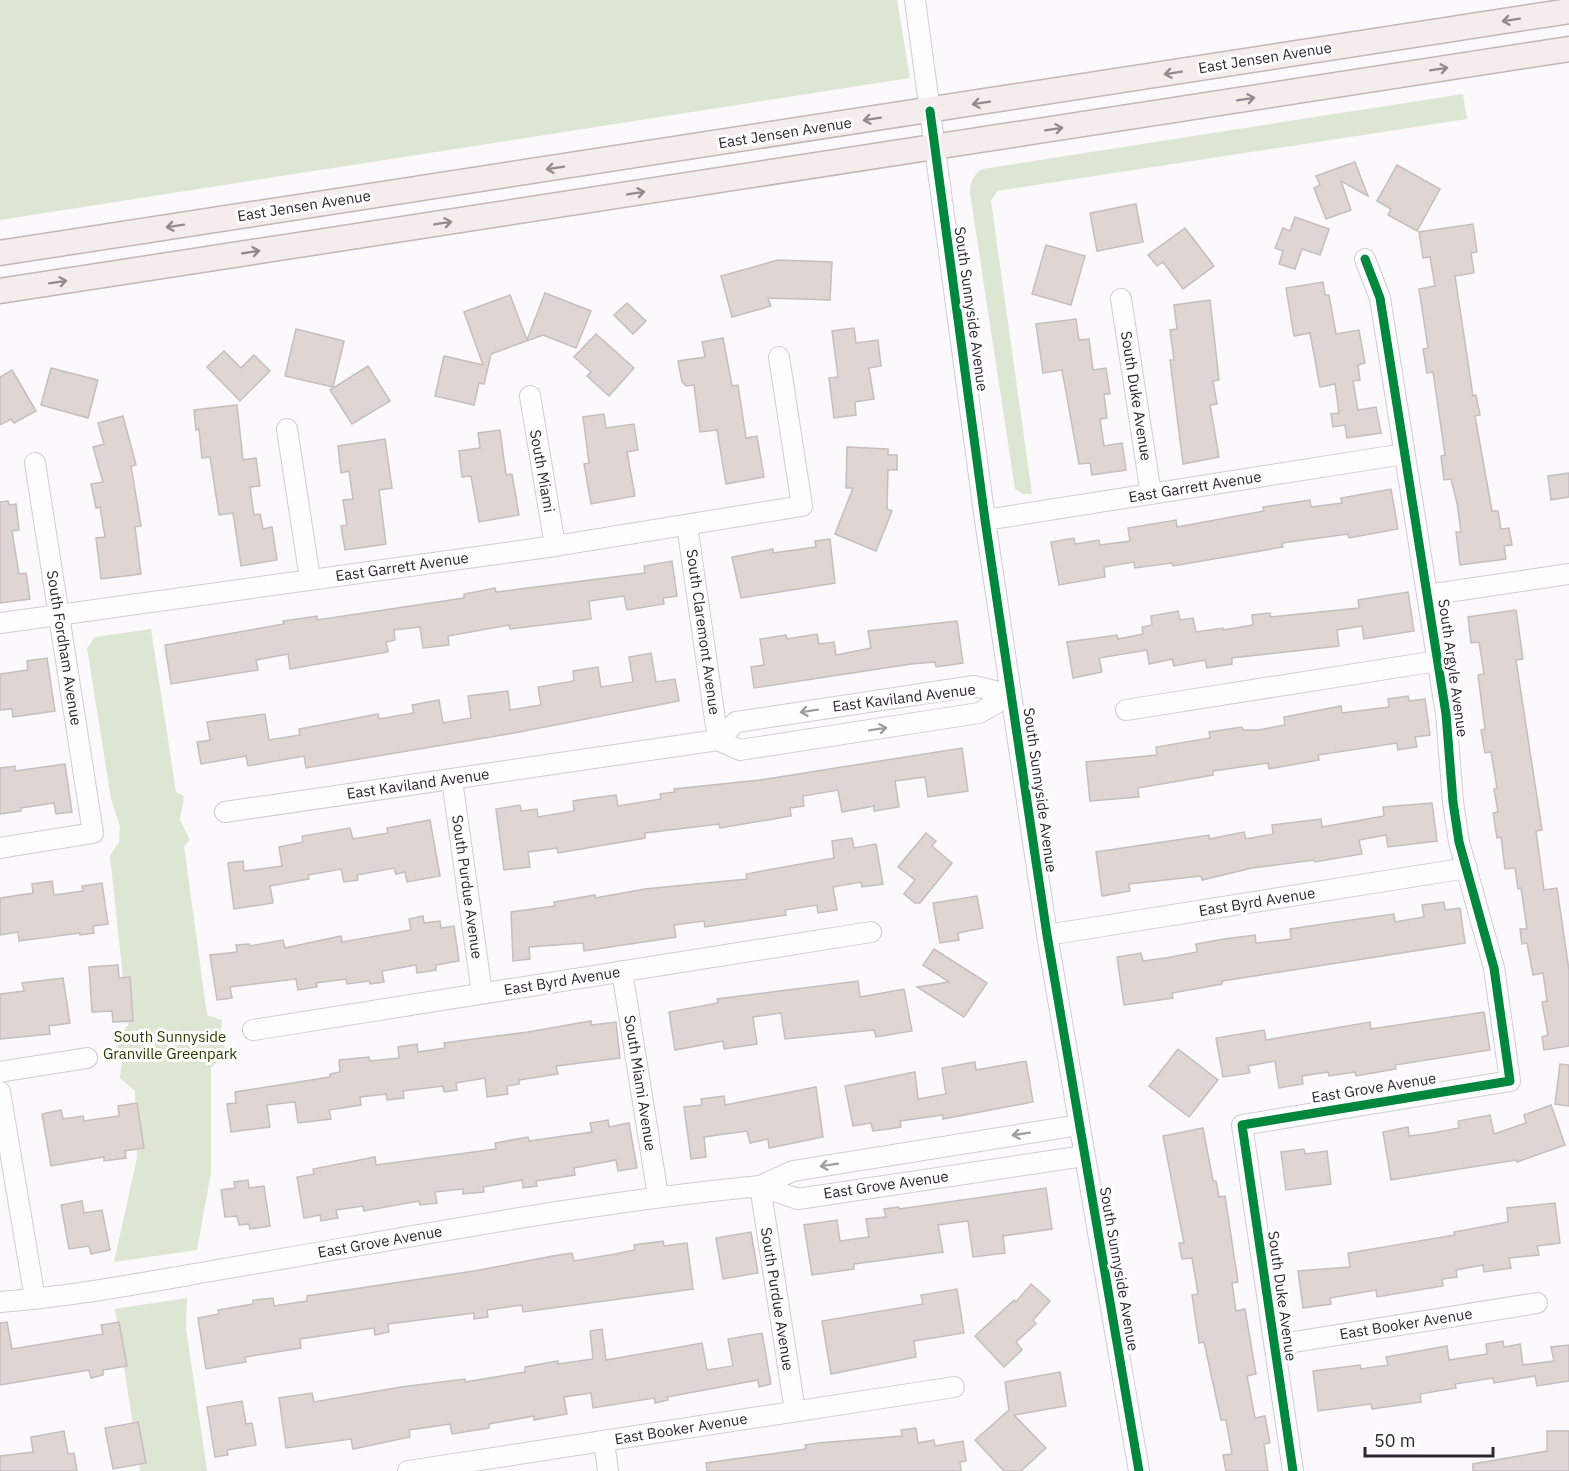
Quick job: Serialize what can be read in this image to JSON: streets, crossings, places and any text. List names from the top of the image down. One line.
{"streets":{"main road":["East Jensen Avenue"],"street":["South Sunnyside Avenue","South Duke Avenue","South Miami","East Garrett Avenue","South Claremont Avenue","South Fordham Avenue","South Argyle Avenue","East Kaviland Avenue","South Purdue Avenue","East Byrd Avenue","South Miami Avenue","East Grove Avenue","East Booker Avenue"]},"crossings":[["East Jensen Avenue","South Sunnyside Avenue"],["South Sunnyside Avenue","East Garrett Avenue"],["South Sunnyside Avenue","East Kaviland Avenue"],["South Sunnyside Avenue","East Byrd Avenue"],["South Sunnyside Avenue","East Grove Avenue"],["South Duke Avenue","East Garrett Avenue"],["South Duke Avenue","East Grove Avenue"],["South Duke Avenue","East Booker Avenue"],["South Miami","East Garrett Avenue"],["East Garrett Avenue","South Claremont Avenue"],["East Garrett Avenue","South Fordham Avenue"],["East Garrett Avenue","South Argyle Avenue"],["South Claremont Avenue","East Kaviland Avenue"],["South Argyle Avenue","East Byrd Avenue"],["South Argyle Avenue","East Grove Avenue"],["East Kaviland Avenue","South Purdue Avenue"],["South Purdue Avenue","East Byrd Avenue"],["South Purdue Avenue","East Grove Avenue"],["South Purdue Avenue","East Booker Avenue"],["East Byrd Avenue","South Miami Avenue"],["South Miami Avenue","East Grove Avenue"]],"parks":["South Sunnyside Granville Greenpark"],"scale_bar":"50 m"}
